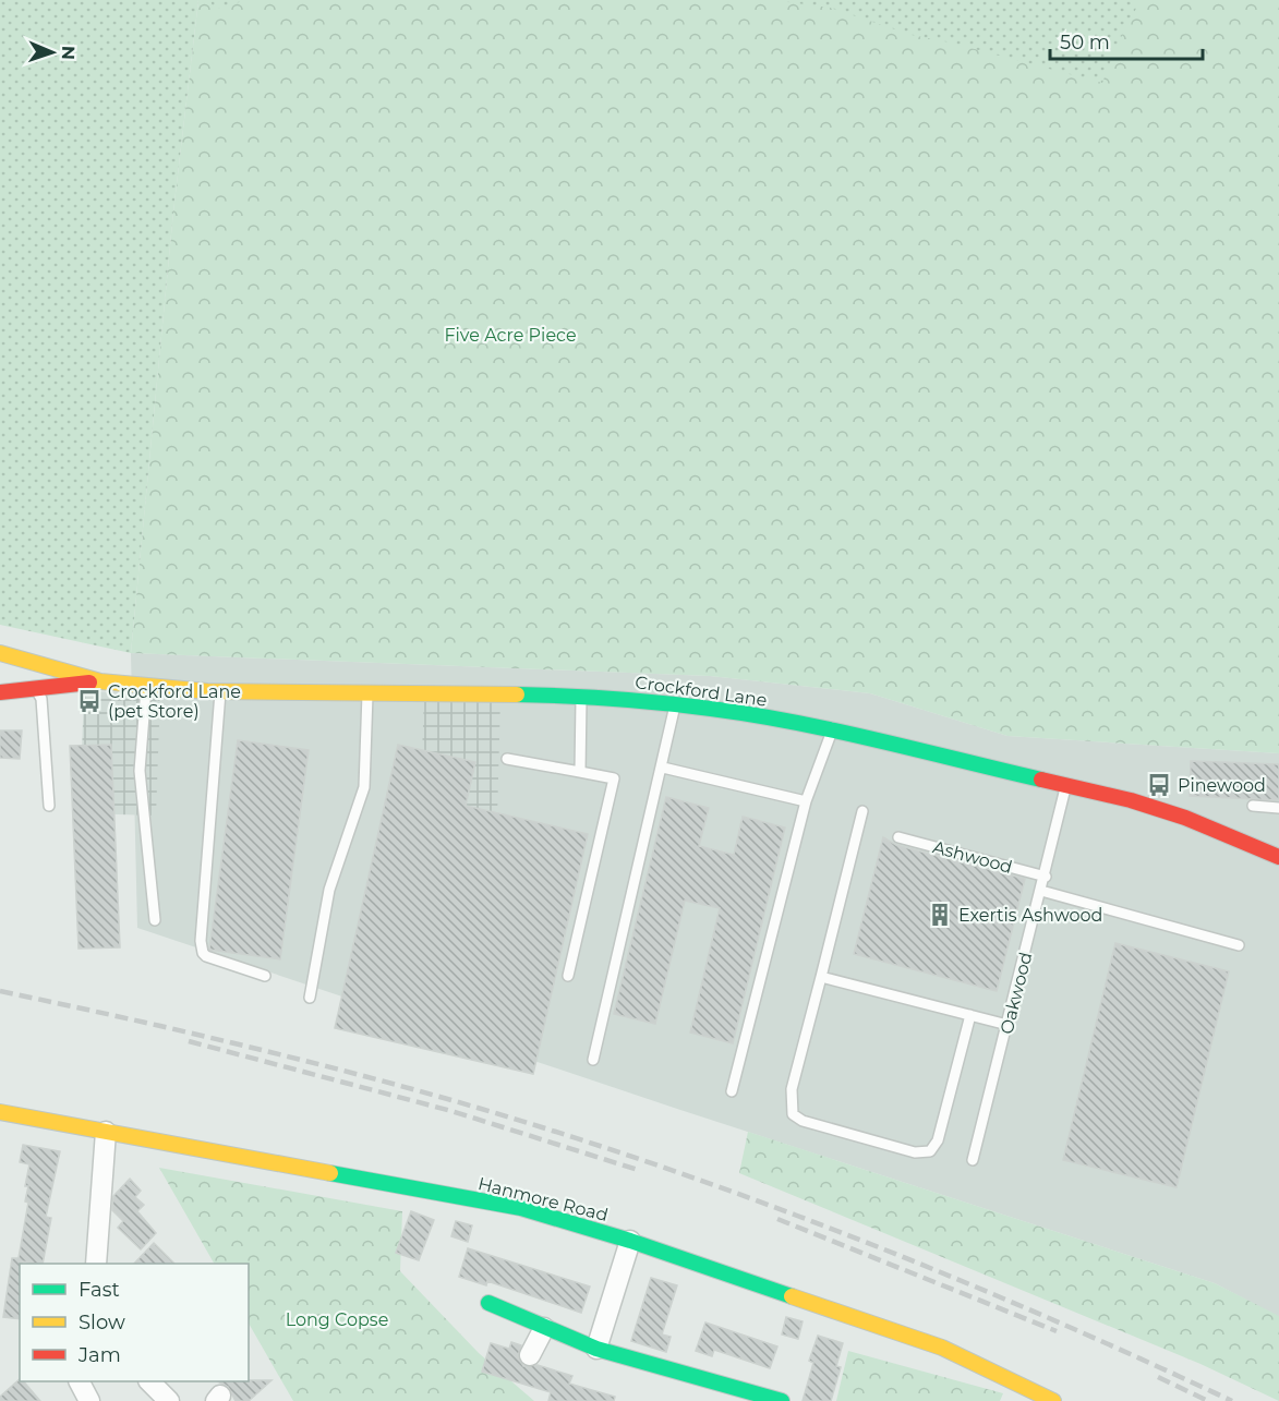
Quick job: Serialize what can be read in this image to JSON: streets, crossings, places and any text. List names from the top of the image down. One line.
{"streets":{"street":["Crockford Lane","Hanmore Road"],"lane":["Ashwood","Oakwood"]},"crossings":[["Crockford Lane","Oakwood"],["Ashwood","Oakwood"]],"parks":["Five Acre Piece","Long Copse"],"places":{"bus stop":["Crockford Lane (pet Store)","Pinewood"],"building":["Exertis Ashwood"]},"legend":["Fast","Slow","Jam"],"scale_bar":"50 m","north":"right"}
